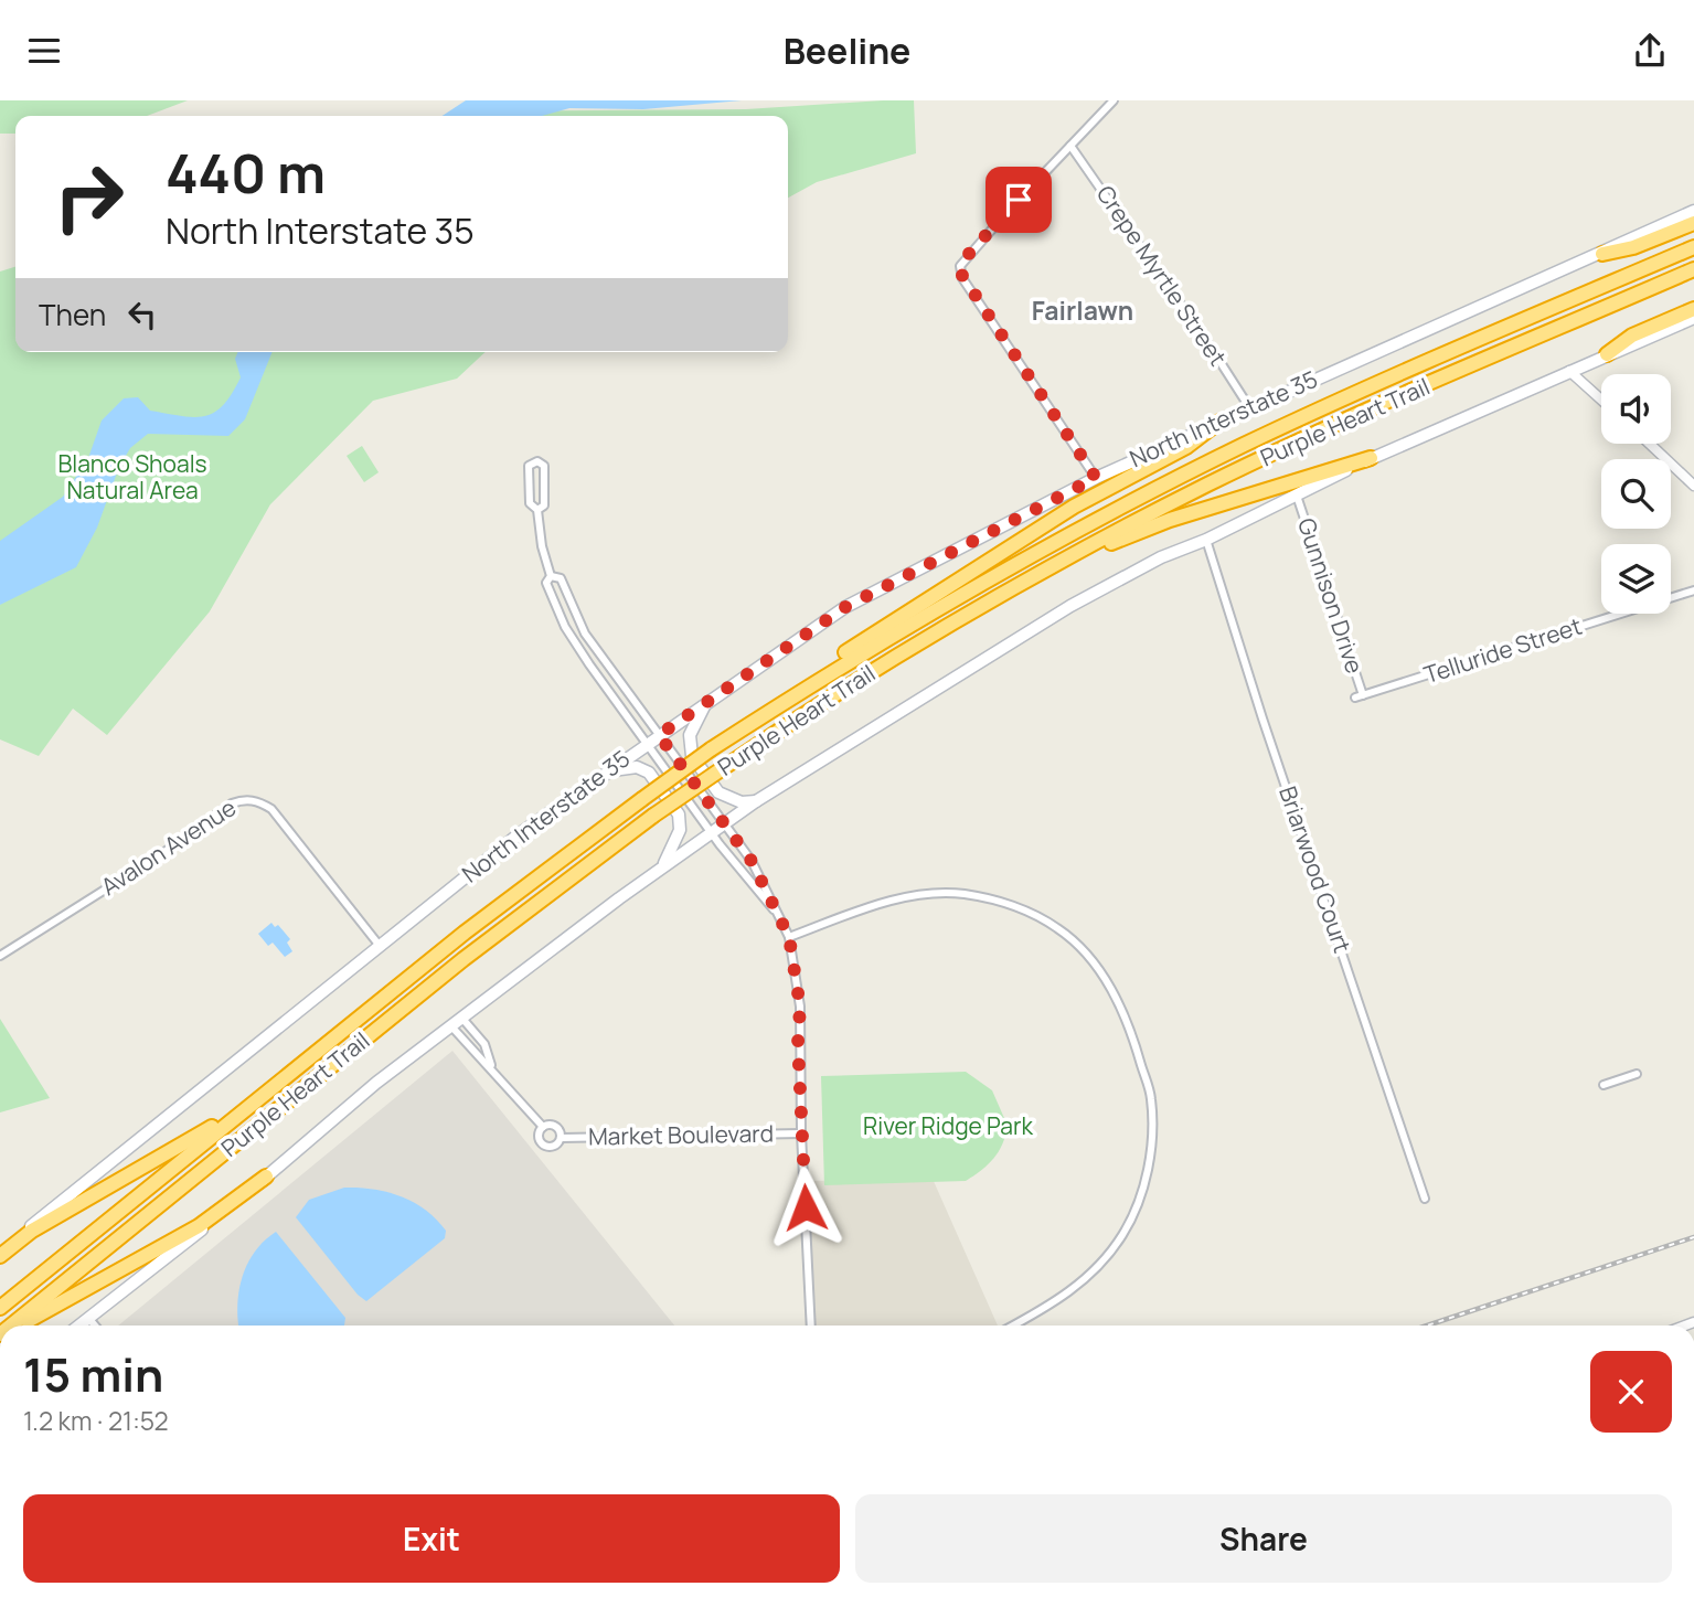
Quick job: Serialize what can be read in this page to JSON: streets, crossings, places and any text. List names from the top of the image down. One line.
{"streets":{"highway":["Purple Heart Trail"],"main road":["North Interstate 35"],"street":["Crepe Myrtle Street","Gunnison Drive","Telluride Street","Avalon Avenue","Briarwood Court","Market Boulevard"]},"crossings":[["Crepe Myrtle Street","North Interstate 35"],["North Interstate 35","Avalon Avenue"],["Gunnison Drive","Telluride Street"]],"districts":["Fairlawn"],"parks":["Blanco Shoals Natural Area","River Ridge Park"],"page":{"header":"Beeline","turn":["440 m","North Interstate 35"],"then":"Then","heading":["15 min","1.2 km · 21:52"],"buttons":["Exit","Share"]}}
